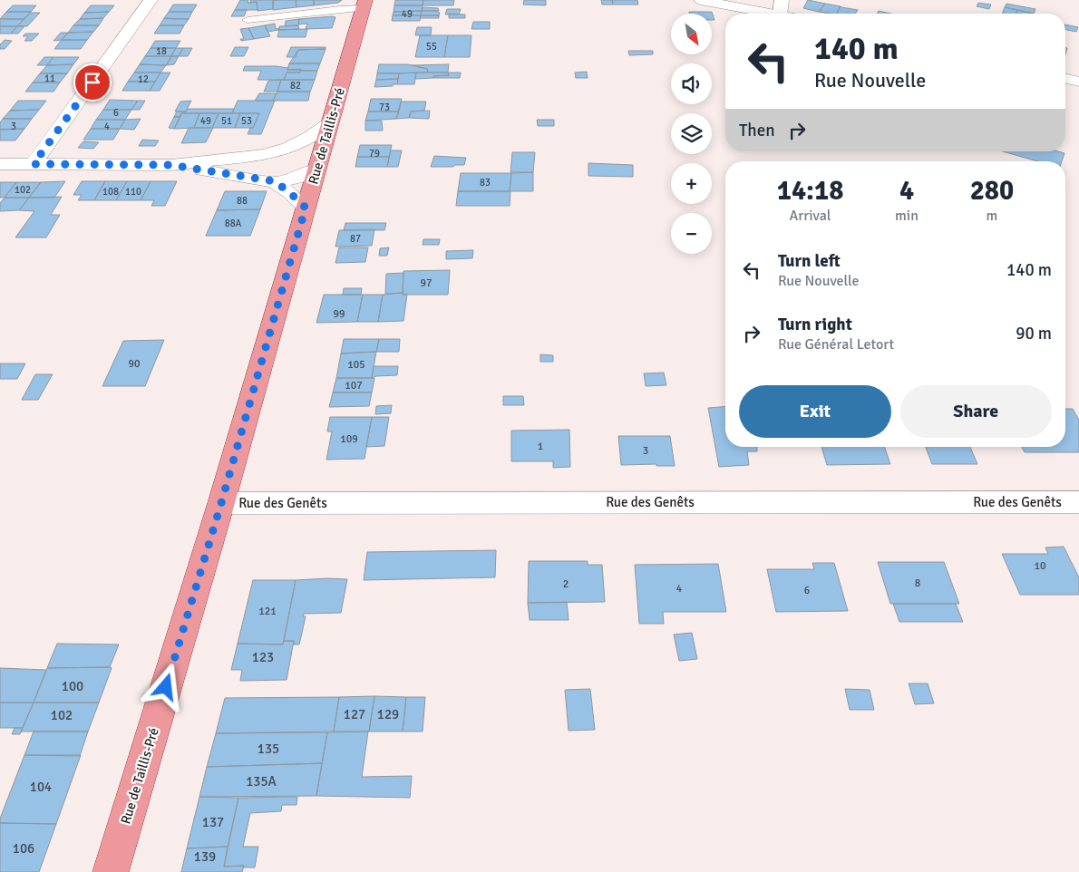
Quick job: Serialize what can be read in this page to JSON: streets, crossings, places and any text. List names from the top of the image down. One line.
{"streets":{"main road":["Rue de Taillis-Pré"],"street":["Rue des Genêts"]},"crossings":[["Rue de Taillis-Pré","Rue des Genêts"]],"house_numbers":["49","55","18","11","12","82","73","6","49","51","53","3","4","79","83","102","108","110","88","88A","87","97","99","90","105","107","109","1","3","10","8","2","4","6","121","123","100","127","129","102","135","135A","104","137","106","139"],"north":"bottom right","page":{"map_buttons":["+","−"],"turn":["140 m","Rue Nouvelle"],"then":"Then","eta":["14:18","Arrival","4","min","280","m"],"list":[{"name":"Turn left","note":"Rue Nouvelle","value":"140 m"},{"name":"Turn right","note":"Rue Général Letort","value":"90 m"}],"buttons":["Exit","Share"]}}
